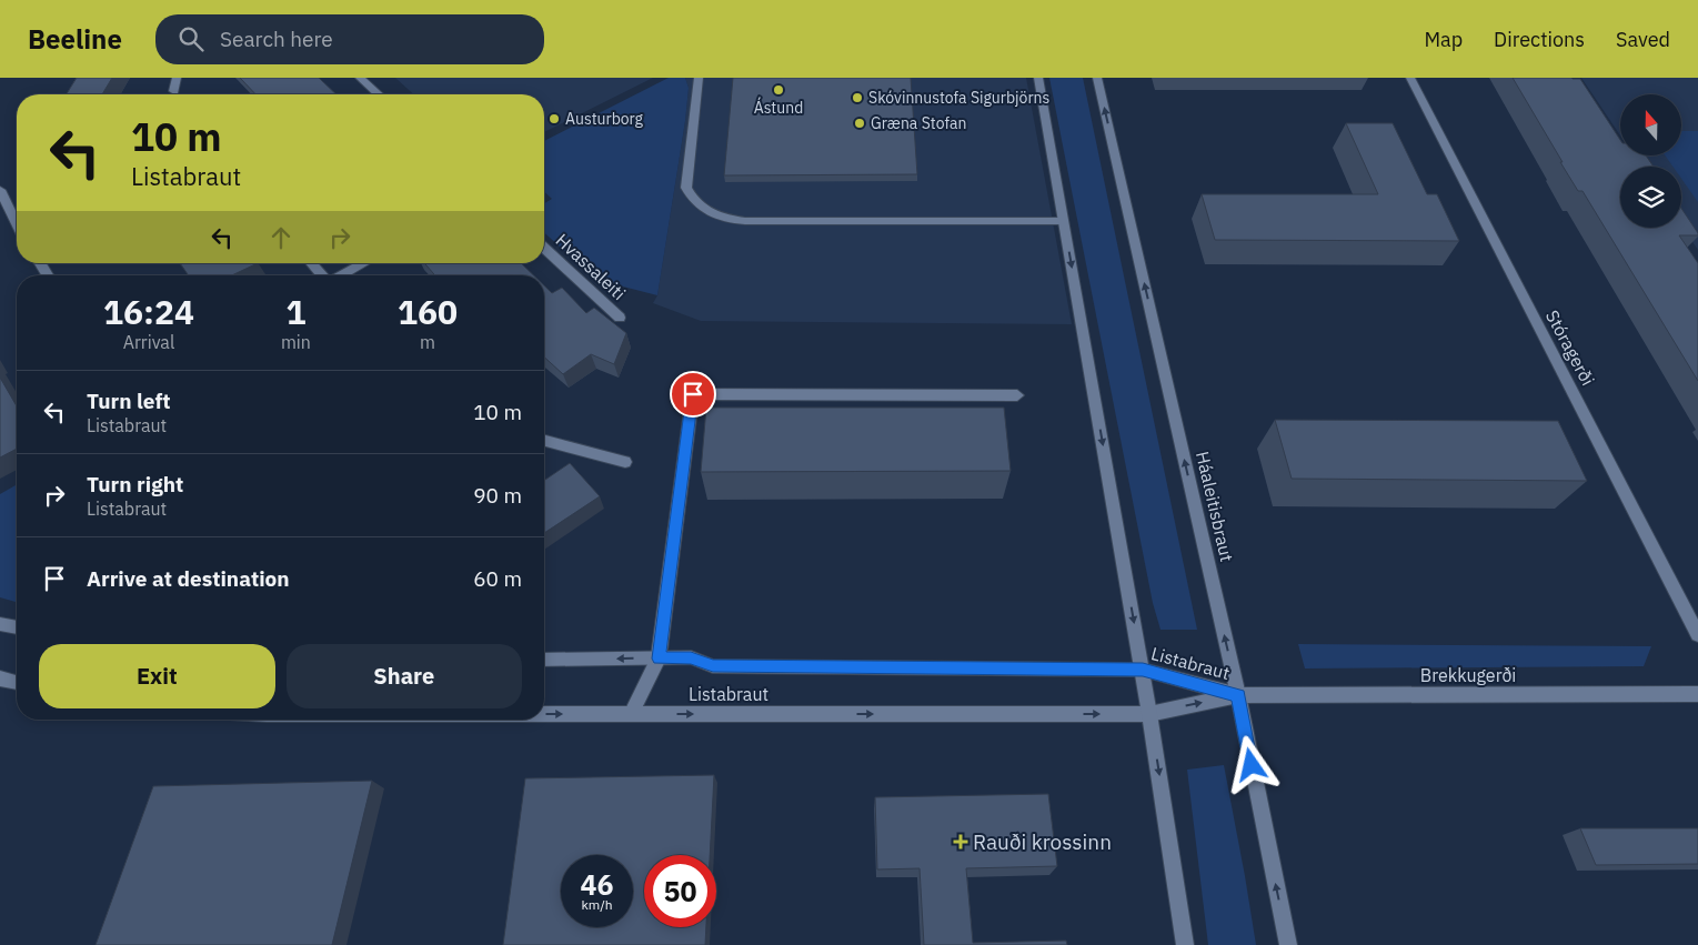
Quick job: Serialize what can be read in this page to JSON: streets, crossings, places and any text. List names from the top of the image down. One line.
{"streets":{"street":["Hvassaleiti","Stóragerði","Háaleitisbraut","Listabraut","Brekkugerði"]},"crossings":[["Háaleitisbraut","Listabraut"],["Háaleitisbraut","Brekkugerði"],["Listabraut","Brekkugerði"]],"places":{"other":["Ástund","Skóvinnustofa Sigurbjörns","Austurborg","Græna Stofan"],"health":["Rauði krossinn"]},"north":"top","page":{"header":"Beeline","search":"Search here","nav":["Map","Directions","Saved"],"turn":["10 m","Listabraut"],"eta":["16:24","Arrival","1","min","160","m"],"list":[{"name":"Turn left","note":"Listabraut","value":"10 m"},{"name":"Turn right","note":"Listabraut","value":"90 m"},{"name":"Arrive at destination","value":"60 m"}],"buttons":["Exit","Share"],"speed":"46 km/h","limit":"50"}}
